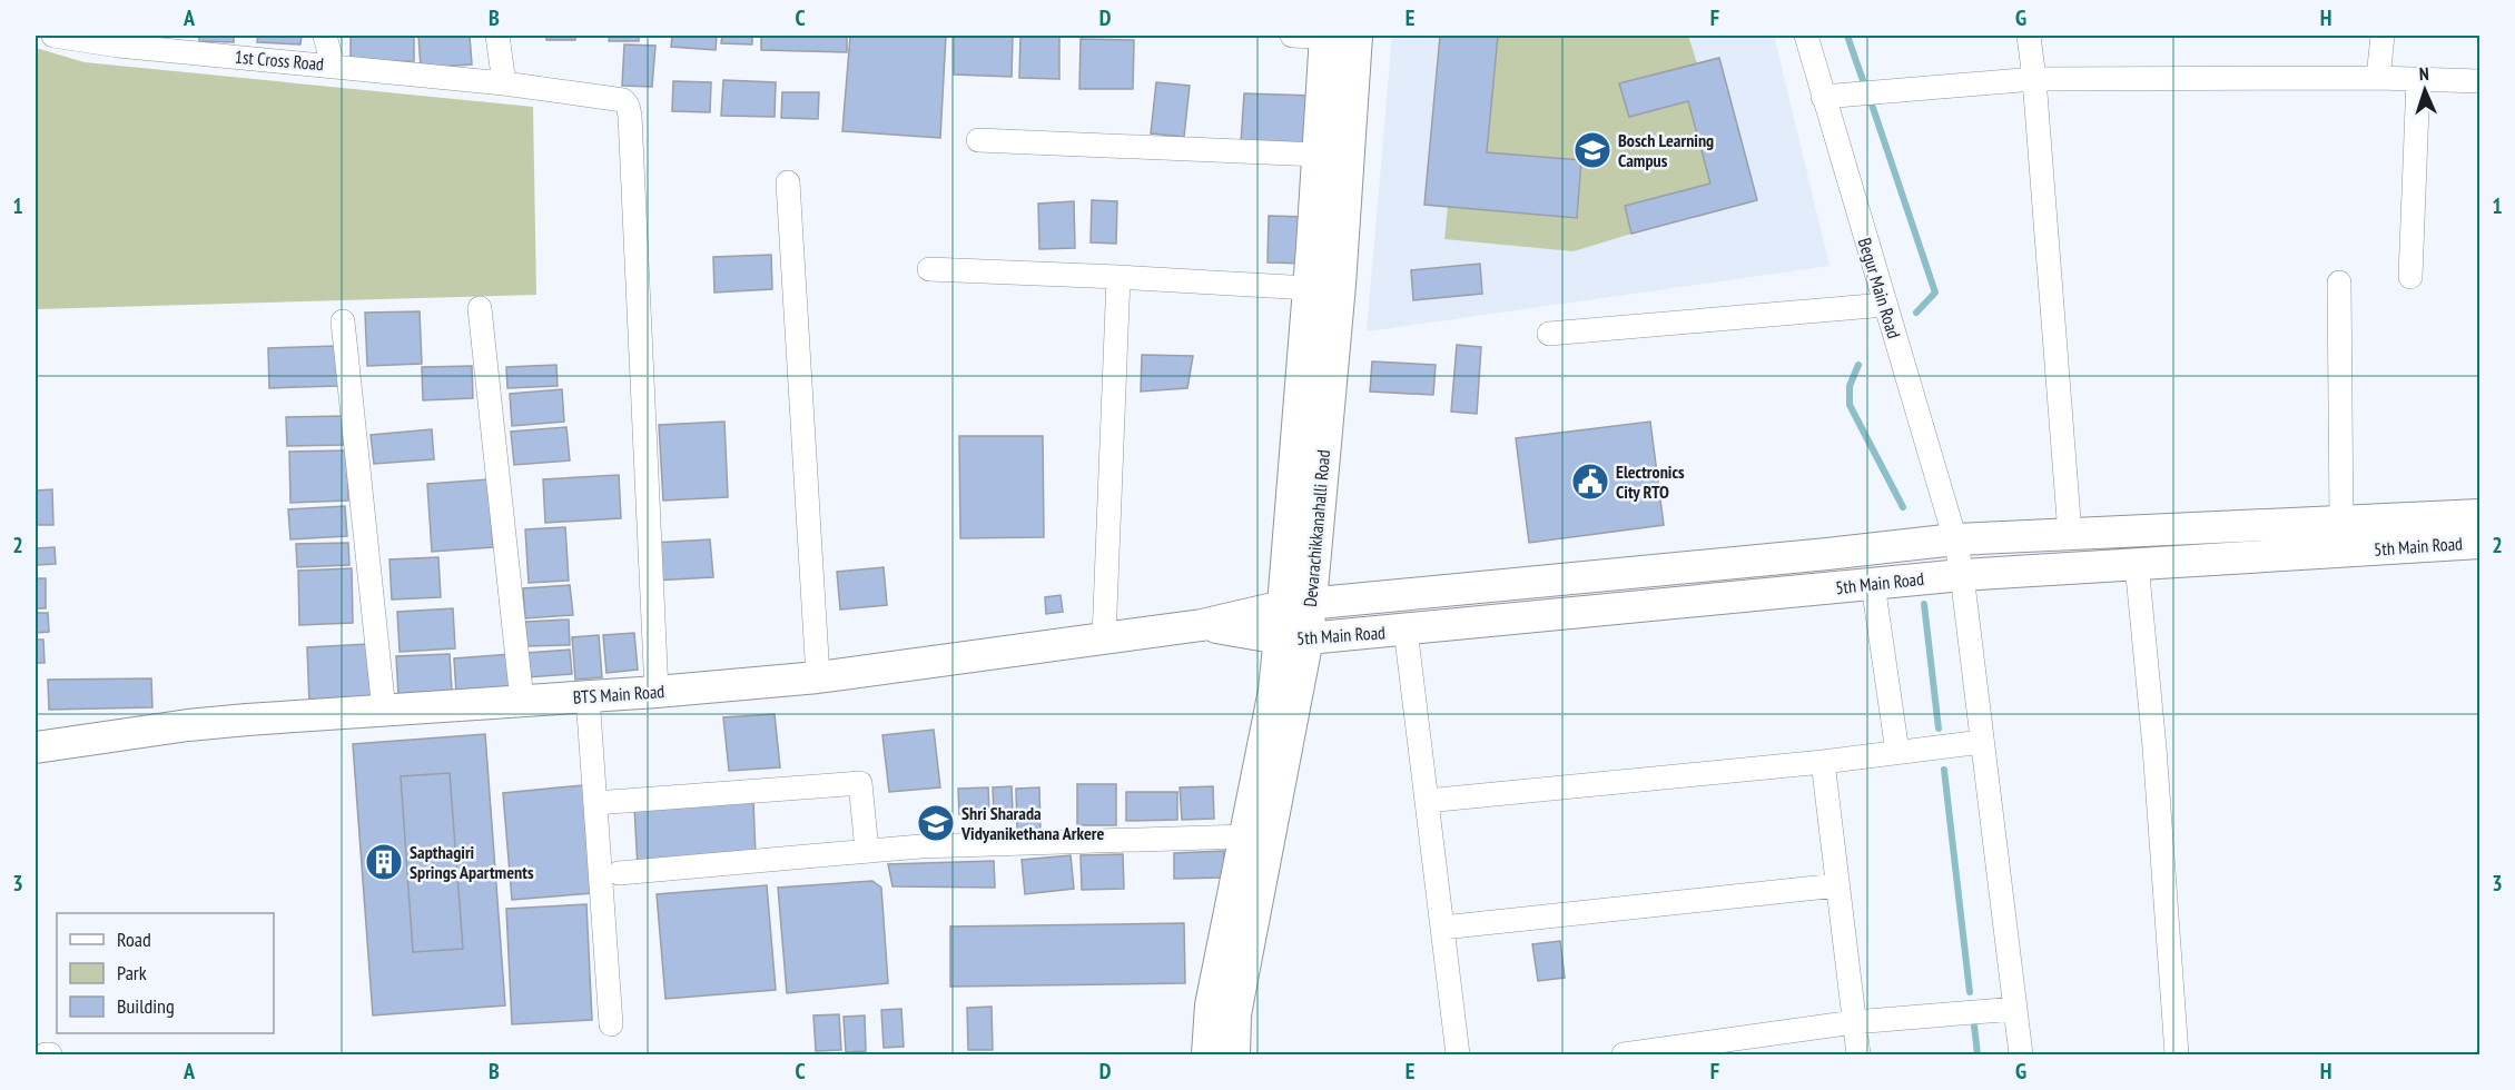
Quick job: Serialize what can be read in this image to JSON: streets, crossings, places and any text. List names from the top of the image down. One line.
{"streets":{"main road":["Devarachikkanahalli Road","5th Main Road","BTS Main Road"],"street":["1st Cross Road","Begur Main Road"]},"crossings":[["1st Cross Road","BTS Main Road"],["Begur Main Road","5th Main Road"],["Devarachikkanahalli Road","5th Main Road"],["Devarachikkanahalli Road","BTS Main Road"],["5th Main Road","BTS Main Road"]],"places":{"school or university":["Bosch Learning Campus","Shri Sharada Vidyanikethana Arkere"],"public building":["Electronics City RTO"],"building":["Sapthagiri Springs Apartments"]},"legend":["Road","Park","Building"],"north":"top","grid":{"columns":["A","B","C","D","E","F","G","H"],"rows":["1","2","3"]}}
